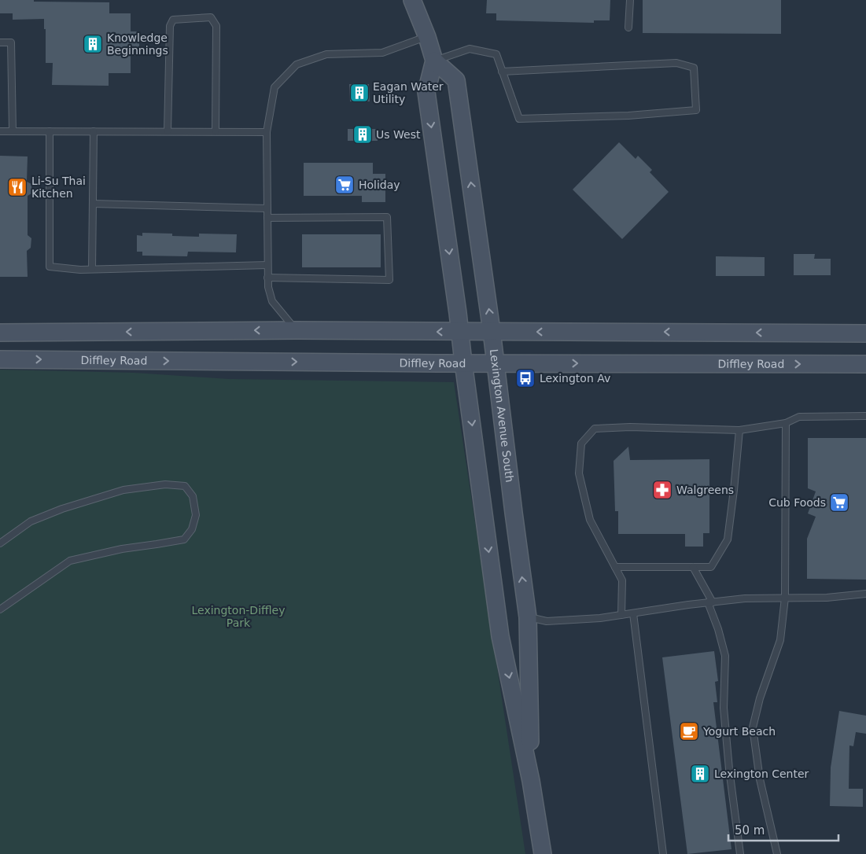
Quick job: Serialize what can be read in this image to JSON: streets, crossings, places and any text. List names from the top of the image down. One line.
{"streets":{"main road":["Diffley Road","Lexington Avenue South"]},"crossings":[["Diffley Road","Lexington Avenue South"]],"parks":["Lexington-Diffley Park"],"places":{"building":["Knowledge Beginnings","Eagan Water Utility","Us West","Lexington Center"],"supermarket":["Holiday","Cub Foods"],"restaurant":["Li-Su Thai Kitchen"],"bus stop":["Lexington Av"],"pharmacy":["Walgreens"],"cafe":["Yogurt Beach"]},"scale_bar":"50 m"}
